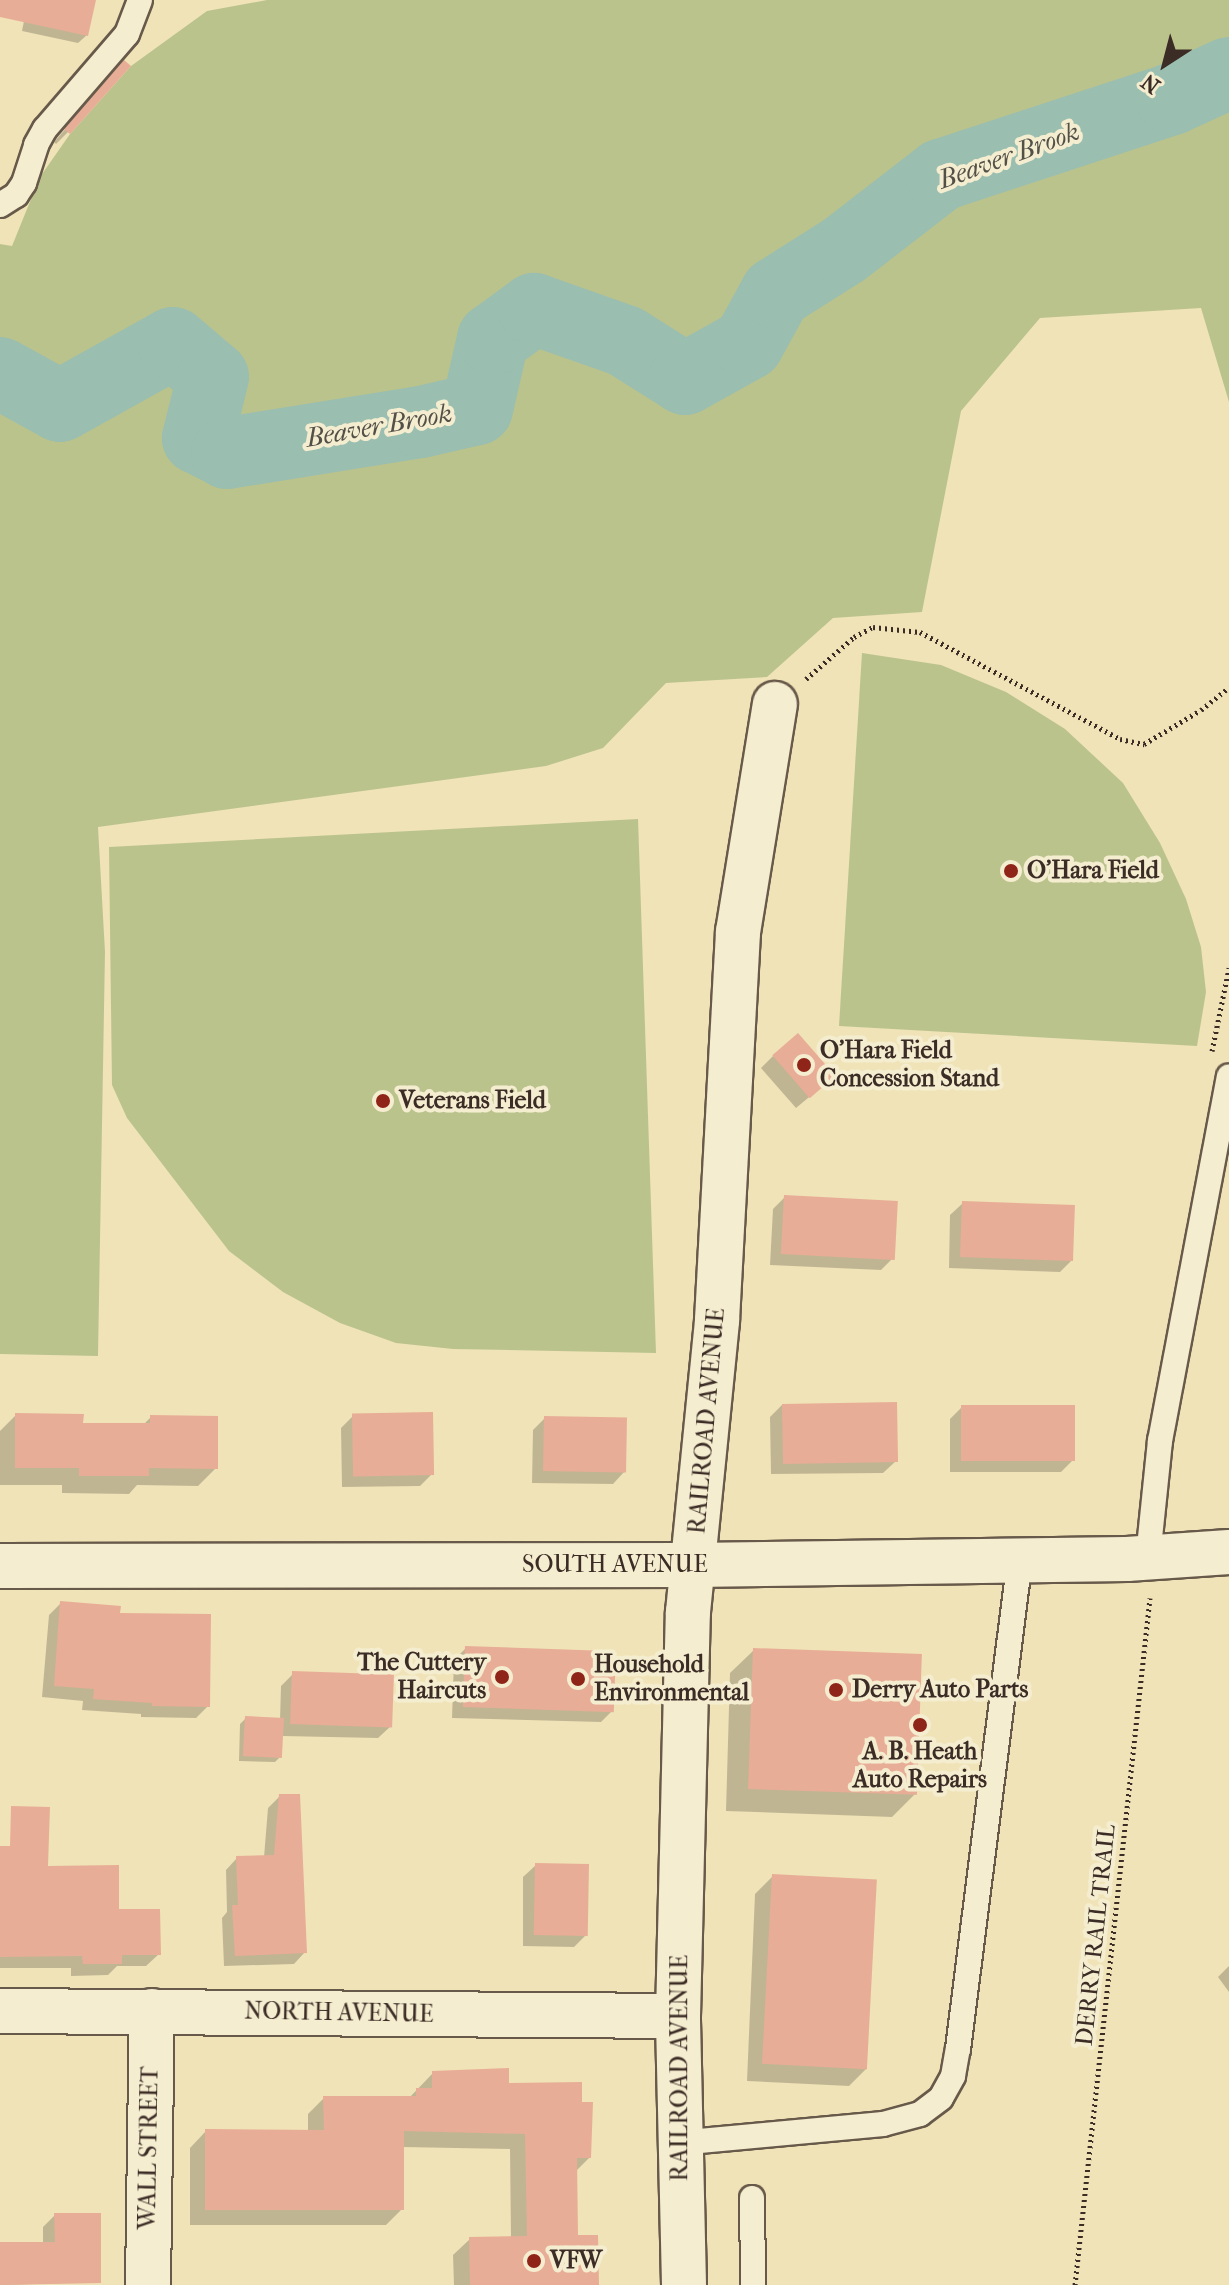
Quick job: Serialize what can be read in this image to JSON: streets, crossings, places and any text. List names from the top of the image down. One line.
{"streets":{"street":["RAILROAD AVENUE","SOUTH AVENUE","NORTH AVENUE","WALL STREET"],"path":["DERRY RAIL TRAIL"]},"crossings":[["RAILROAD AVENUE","SOUTH AVENUE"],["RAILROAD AVENUE","NORTH AVENUE"],["SOUTH AVENUE","DERRY RAIL TRAIL"],["NORTH AVENUE","WALL STREET"]],"water":["Beaver Brook"],"places":["O'Hara Field","O'Hara Field Concession Stand","Veterans Field","The Cuttery Haircuts","Household Environmental","Derry Auto Parts","A. B. Heath Auto Repairs","VFW"],"north":"bottom left"}
